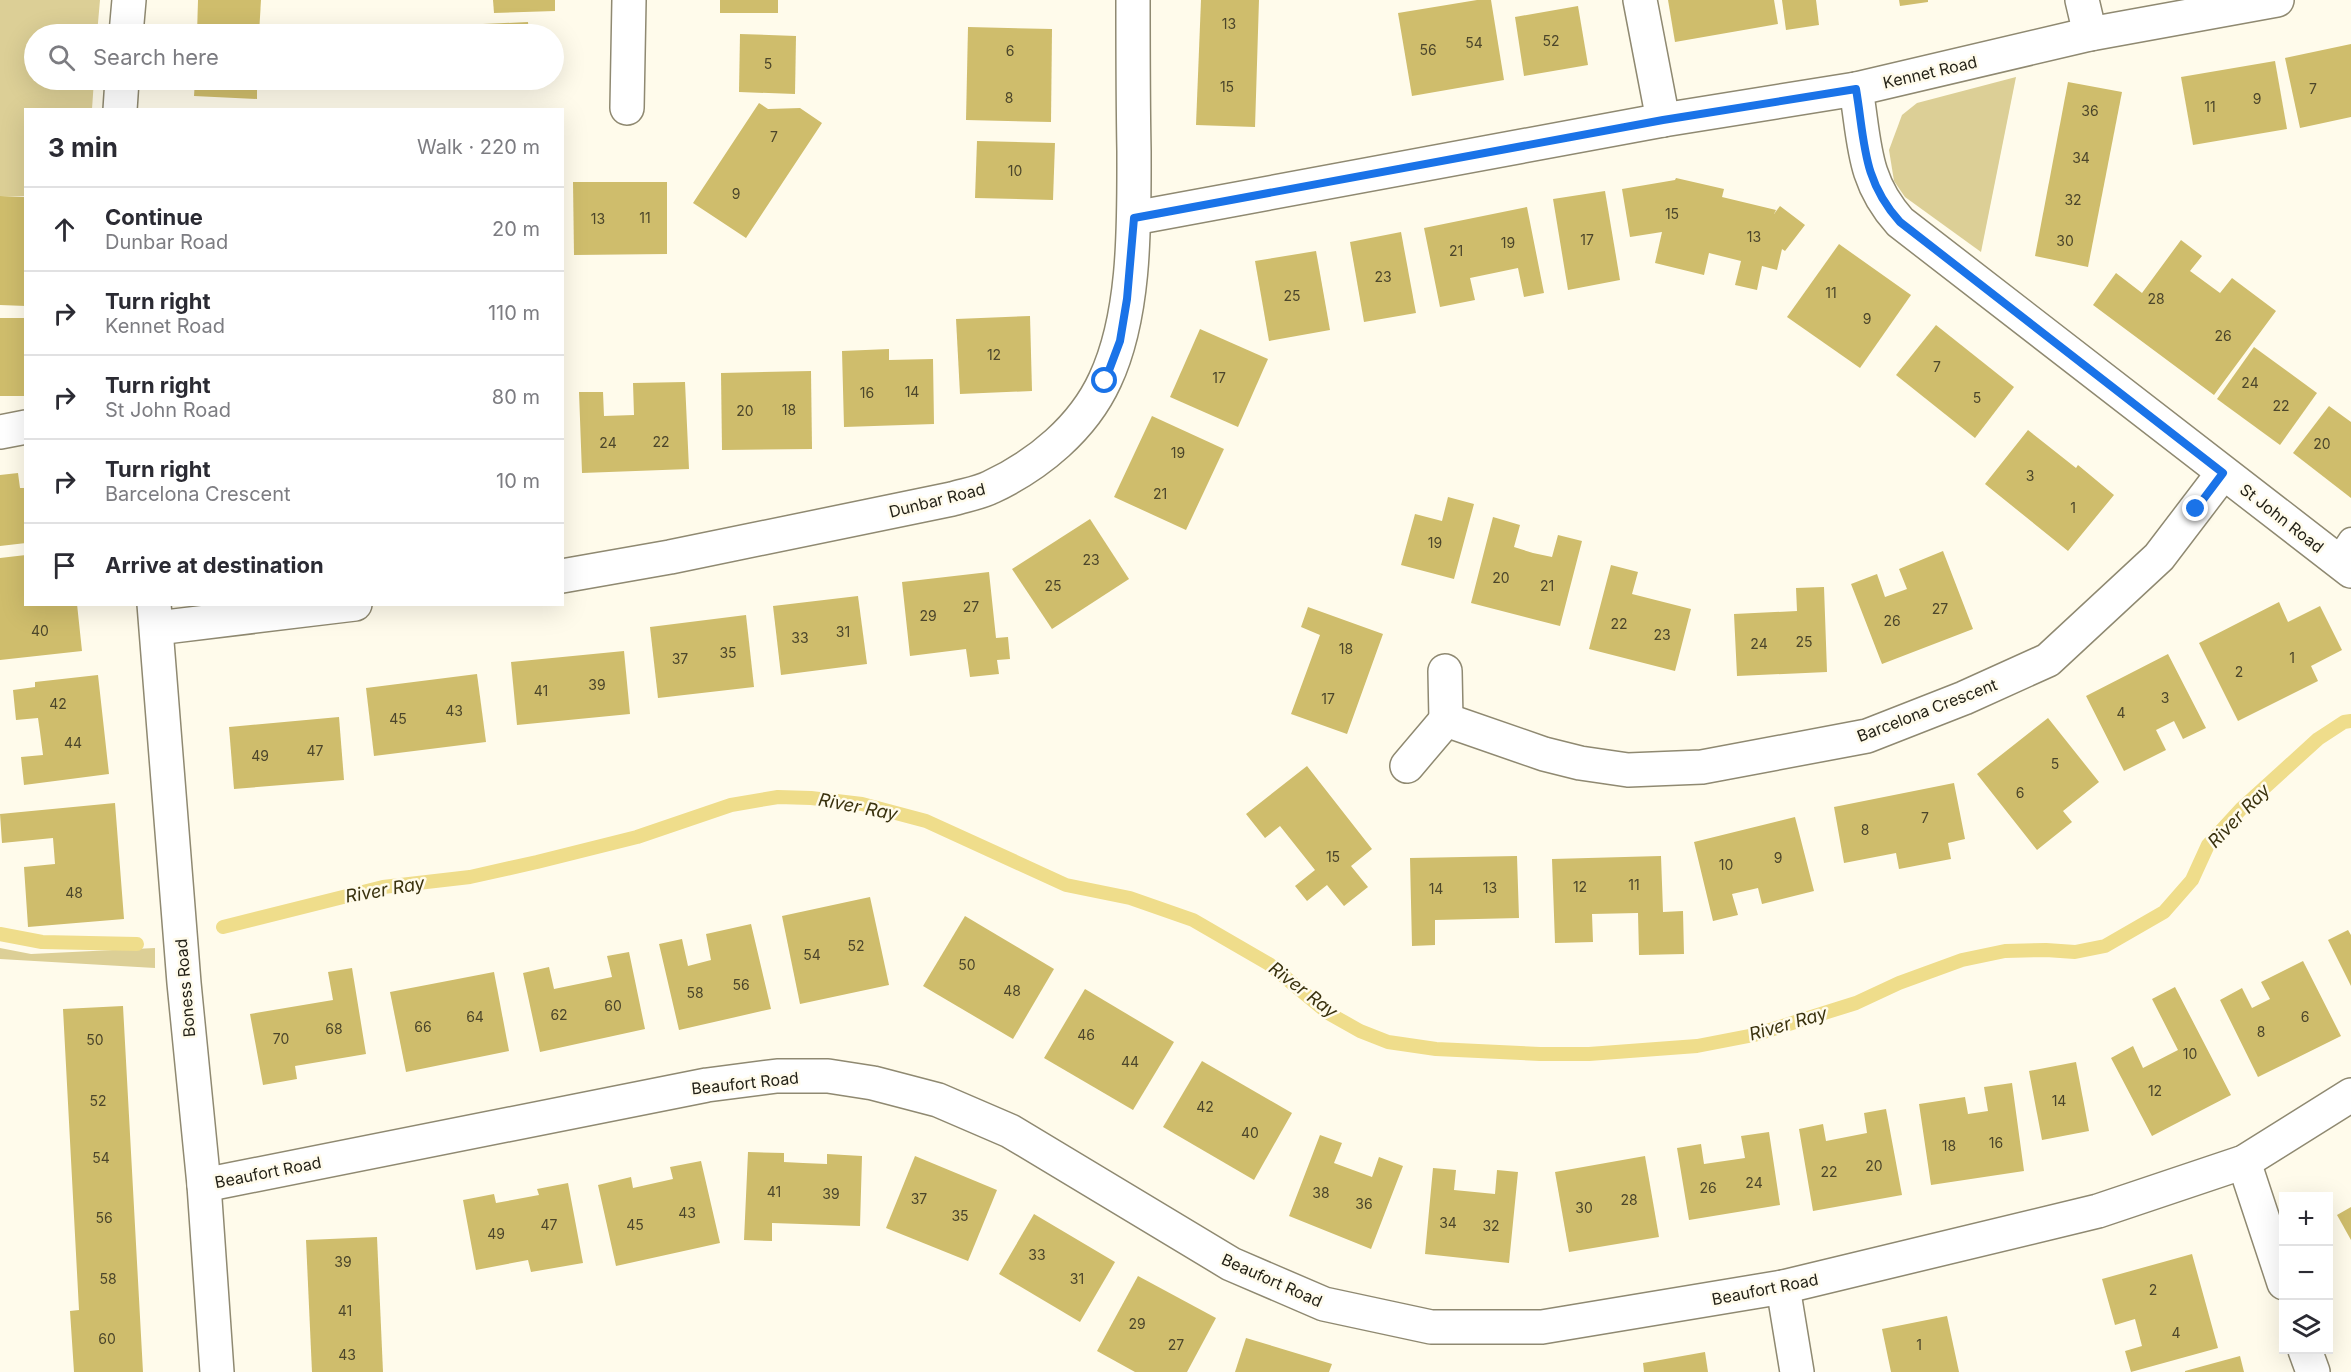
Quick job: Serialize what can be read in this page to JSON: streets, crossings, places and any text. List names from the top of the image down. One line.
{"streets":{"street":["Kennet Road","Dunbar Road","St John Road","Barcelona Crescent","Boness Road","Beaufort Road"]},"crossings":[["Kennet Road","Dunbar Road"],["Kennet Road","St John Road"],["St John Road","Barcelona Crescent"],["Boness Road","Beaufort Road"]],"water":["River Ray"],"house_numbers":["13","52","54","56","6","5","15","7","8","9","11","36","7","34","10","9","32","15","11","13","13","17","30","19","21","23","11","25","28","9","26","12","7","17","24","14","16","5","22","18","20","22","24","20","19","3","21","1","19","23","20","25","21","27","27","29","26","22","40","31","23","33","25","24","18","35","1","37","2","39","41","3","17","42","43","4","45","44","47","49","5","6","7","8","15","9","10","11","12","13","14","48","52","54","50","56","48","58","60","62","64","6","66","68","8","46","70","50","10","44","12","52","14","42","40","16","18","54","20","22","24","26","41","38","39","37","28","36","30","43","35","56","34","47","45","32","49","33","39","58","31","2","41","29","4","60","27","1","43"],"page":{"search":"Search here","heading":["3 min","Walk · 220 m"],"list":[["Continue","Dunbar Road","20 m"],["Turn right","Kennet Road","110 m"],["Turn right","St John Road","80 m"],["Turn right","Barcelona Crescent","10 m"],"Arrive at destination"],"map_buttons":["+","−"]}}
